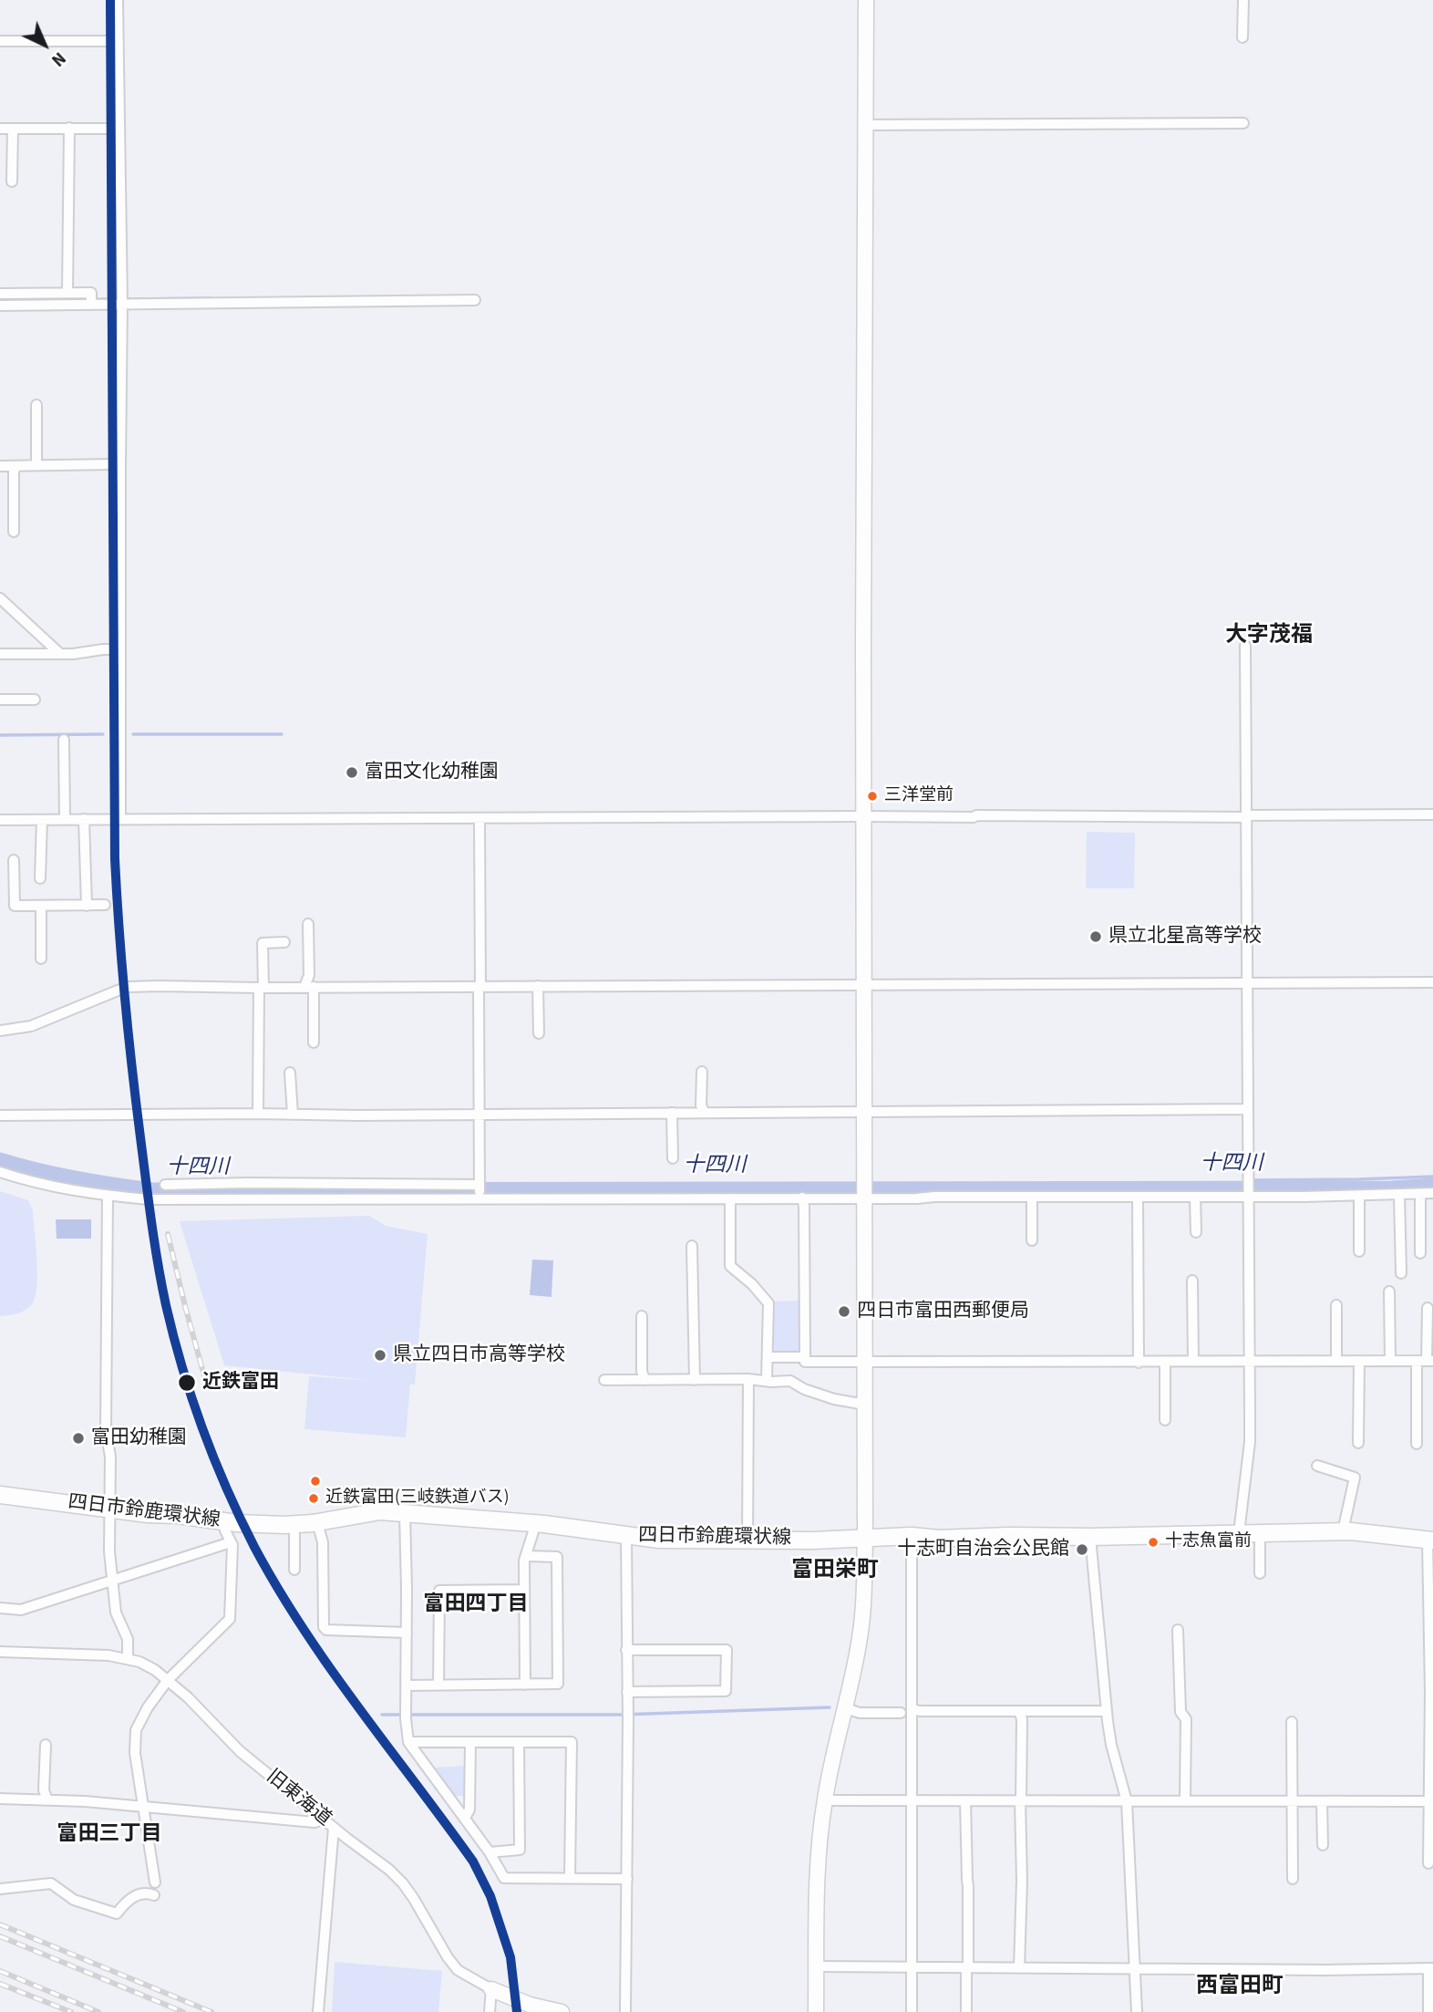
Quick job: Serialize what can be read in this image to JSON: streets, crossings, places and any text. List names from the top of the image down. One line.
{"streets":{"main road":["四日市鈴鹿環状線"],"street":["旧東海道"]},"districts":["大字茂福","富田栄町","富田四丁目","富田三丁目","西富田町"],"water":["十四川"],"places":["富田文化幼稚園","三洋堂前","県立北星高等学校","四日市富田西郵便局","県立四日市高等学校","近鉄富田","富田幼稚園","近鉄富田(三岐鉄道バス)","十志魚富前","十志町自治会公民館"],"north":"bottom right"}
